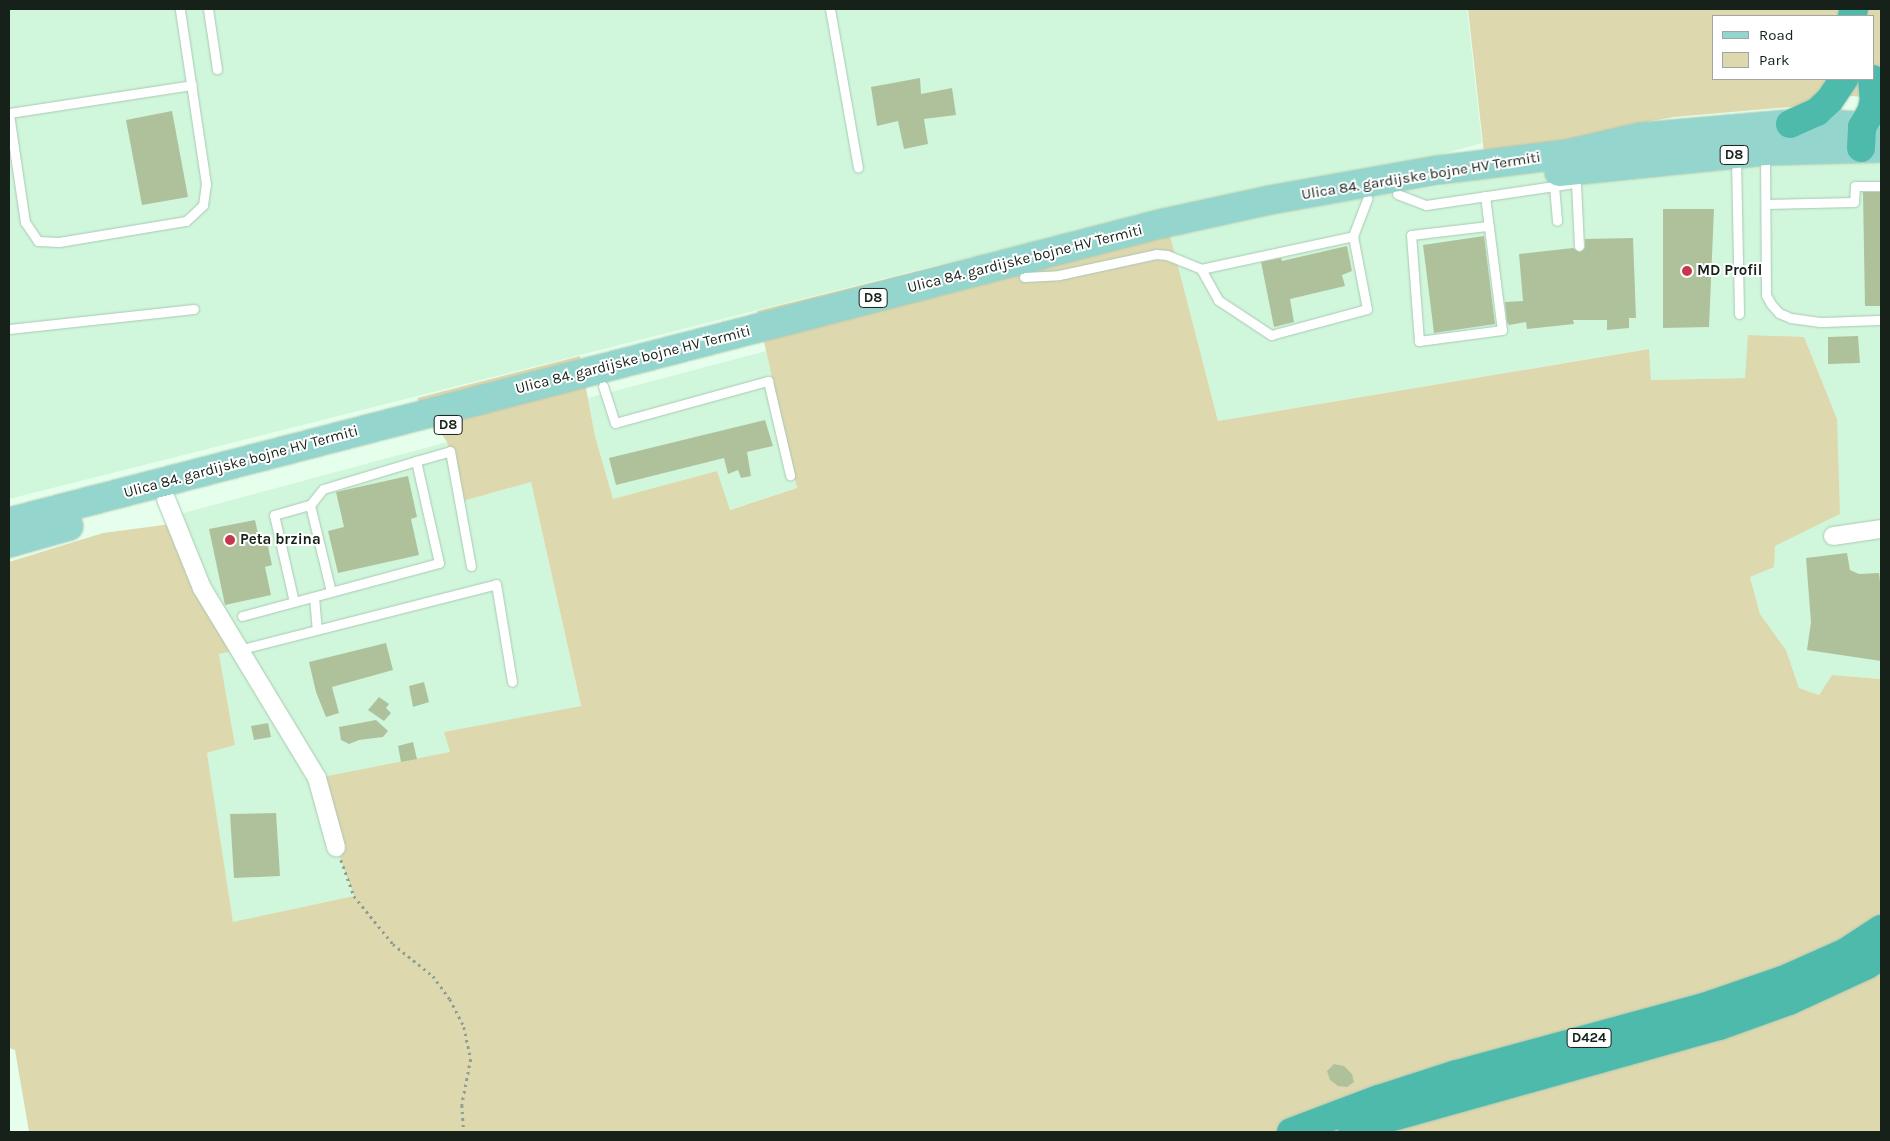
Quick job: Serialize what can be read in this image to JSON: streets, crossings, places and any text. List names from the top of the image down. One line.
{"streets":{"highway":["D424"],"main road":["D8","Ulica 84. gardijske bojne HV Termiti"]},"places":["MD Profil","Peta brzina"],"legend":["Road","Park"]}
